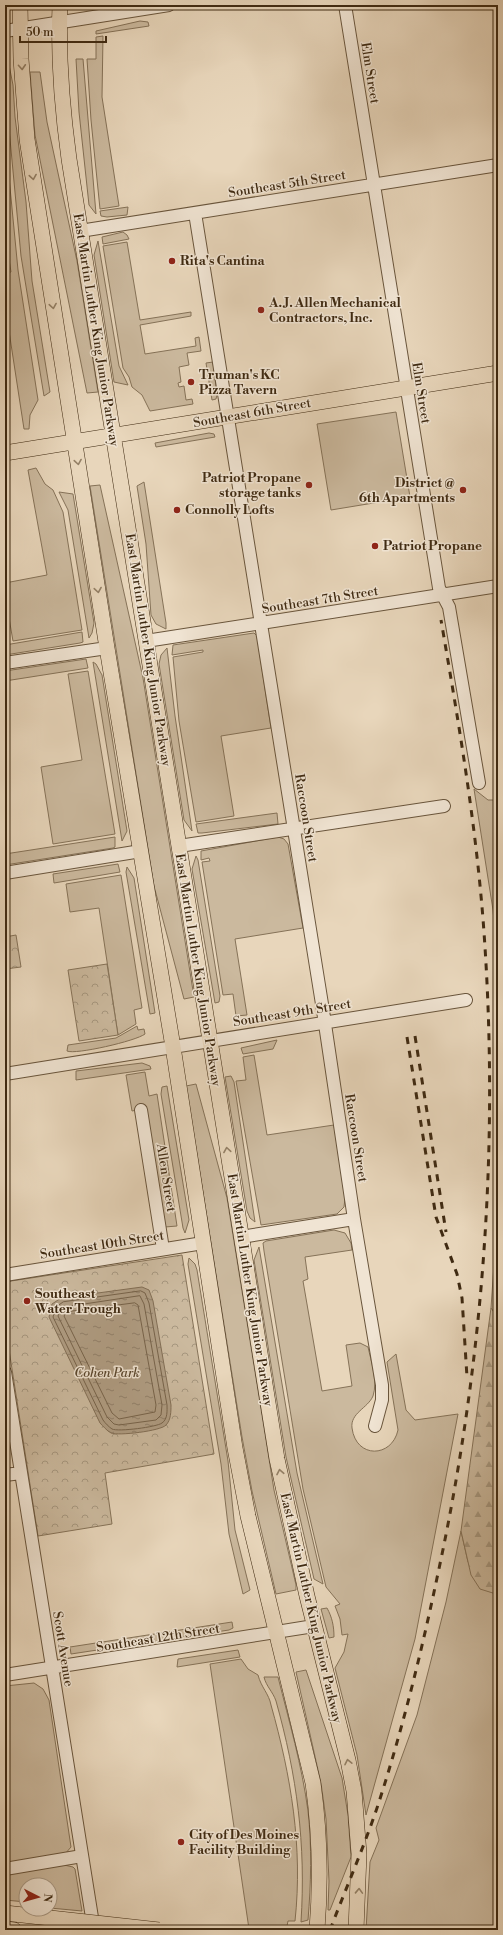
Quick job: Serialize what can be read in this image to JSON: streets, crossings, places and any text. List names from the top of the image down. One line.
{"streets":{"main road":["East Martin Luther King Junior Parkway","Southeast 6th Street"],"street":["Elm Street","Southeast 5th Street","Southeast 7th Street","Raccoon Street","Southeast 9th Street","Allen Street","Southeast 10th Street","Southeast 12th Street","Scott Avenue"]},"crossings":[["Elm Street","Southeast 5th Street"],["Elm Street","Southeast 6th Street"],["Elm Street","Southeast 7th Street"],["Southeast 5th Street","East Martin Luther King Junior Parkway"],["Southeast 5th Street","Raccoon Street"],["East Martin Luther King Junior Parkway","Southeast 6th Street"],["East Martin Luther King Junior Parkway","Southeast 7th Street"],["East Martin Luther King Junior Parkway","Southeast 9th Street"],["East Martin Luther King Junior Parkway","Southeast 12th Street"],["Southeast 6th Street","Raccoon Street"],["Southeast 7th Street","Raccoon Street"],["Raccoon Street","Southeast 9th Street"],["Allen Street","Southeast 10th Street"],["Southeast 12th Street","Scott Avenue"]],"parks":["Cohen Park"],"places":["Rita's Cantina","A. J. Allen Mechanical Contractors, Inc.","Truman's KC Pizza Tavern","Patriot Propane storage tanks","District @ 6th Apartments","Connolly Lofts","Patriot Propane","Southeast Water Trough","City of Des Moines Facility Building"],"scale_bar":"50 m","north":"right"}
